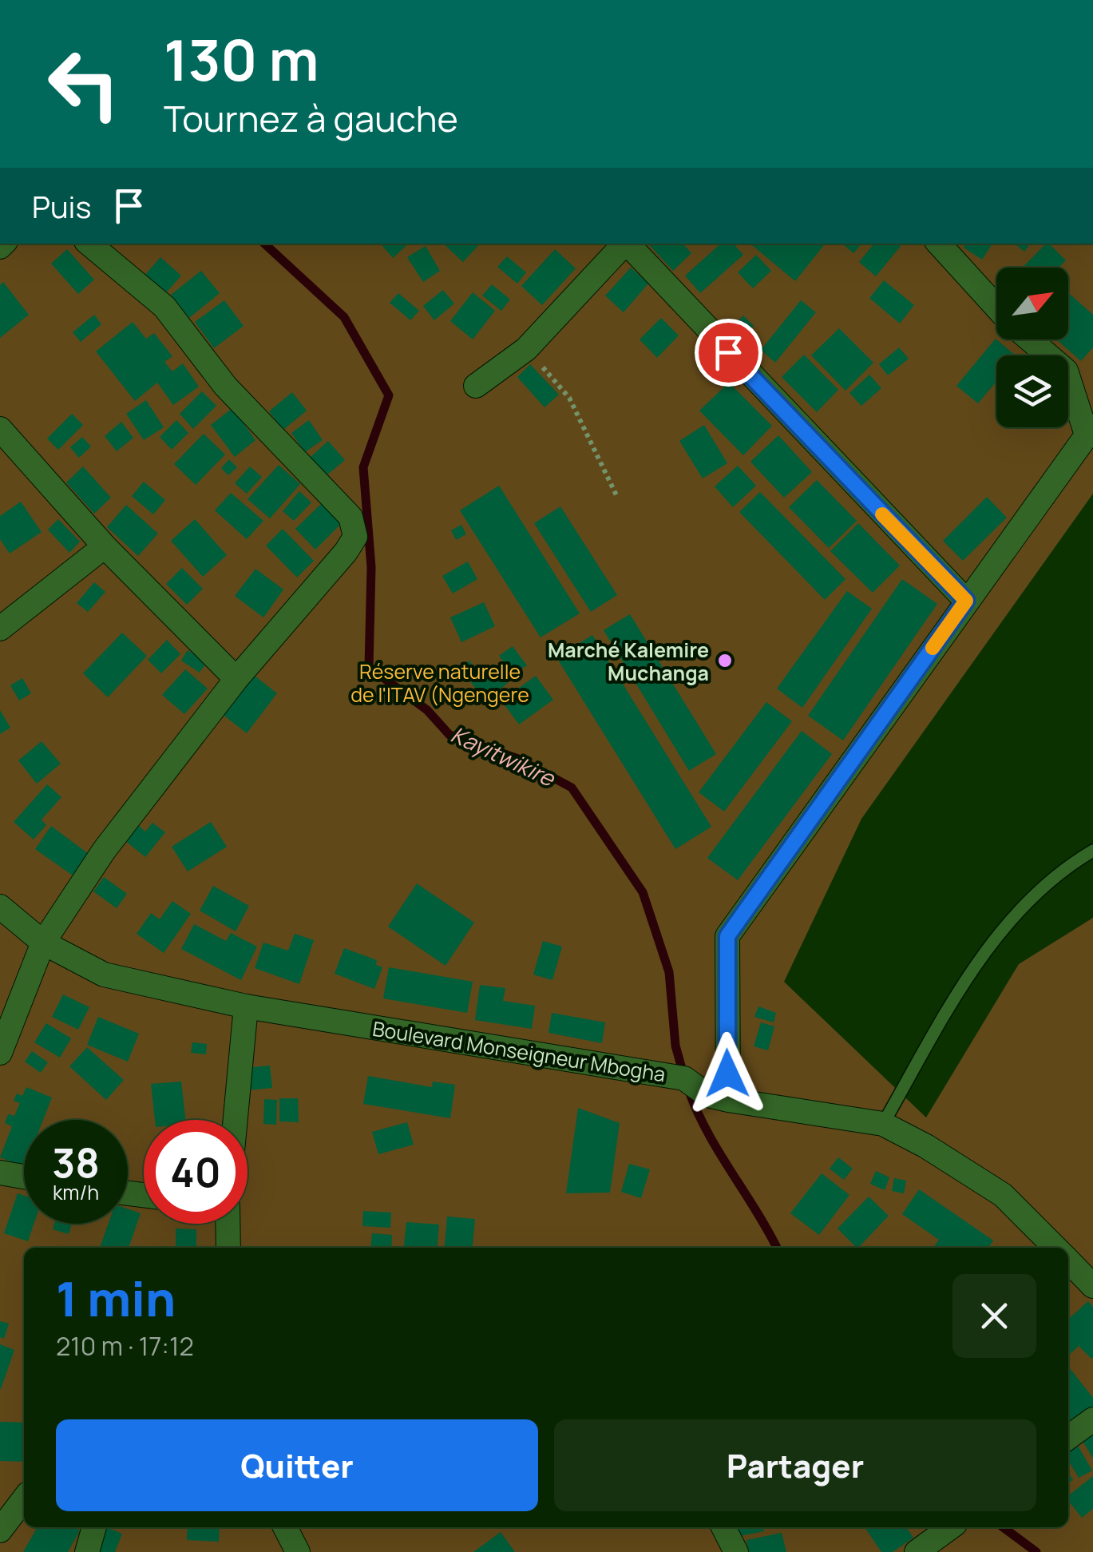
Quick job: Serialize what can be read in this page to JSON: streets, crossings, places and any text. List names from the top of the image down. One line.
{"streets":{"street":["Boulevard Monseigneur Mbogha"]},"water":["Kayitwikire"],"parks":["Réserve naturelle de l'ITAV (Ngengere"],"places":["Marché Kalemire Muchanga"],"north":"top right","page":{"turn":["130 m","Tournez à gauche"],"then":"Puis","speed":"38 km/h","limit":"40","heading":["1 min","210 m · 17:12"],"buttons":["Quitter","Partager"]}}
